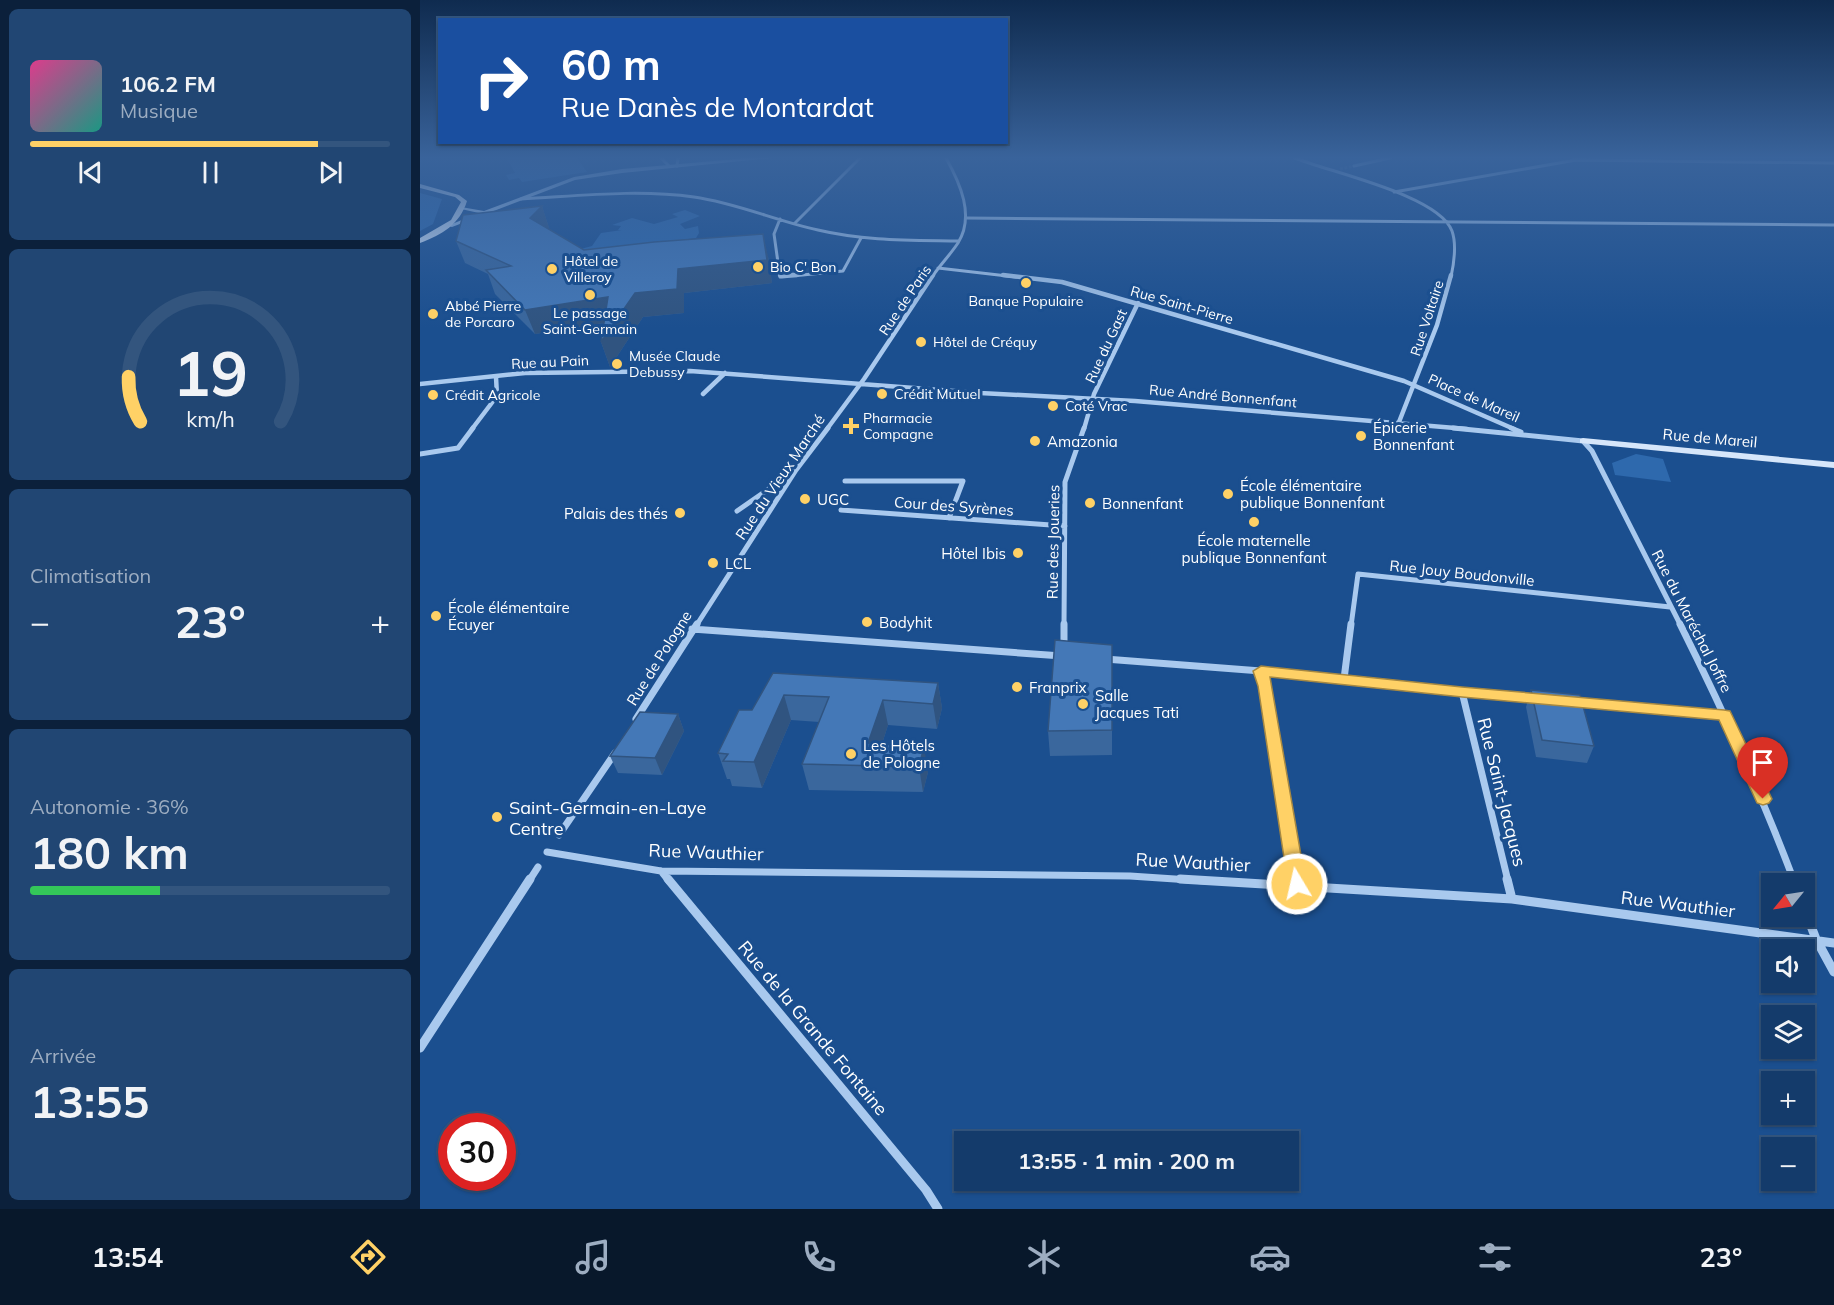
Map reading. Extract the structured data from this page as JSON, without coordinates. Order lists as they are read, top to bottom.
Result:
{
  "streets": {
    "main road": ["Rue de Mareil"],
    "street": [
      "Rue de Paris",
      "Rue Saint-Pierre",
      "Rue Voltaire",
      "Rue du Gast",
      "Rue au Pain",
      "Rue André Bonnenfant",
      "Place de Mareil",
      "Rue du Vieux Marché",
      "Cour des Syrènes",
      "Rue des Joueries",
      "Rue Jouy Boudonville",
      "Rue du Maréchal Joffre",
      "Rue de Pologne",
      "Rue Saint-Jacques",
      "Rue Wauthier",
      "Rue de la Grande Fontaine"
    ]
  },
  "crossings": [
    ["Rue de Paris", "Rue Saint-Pierre"],
    ["Rue de Paris", "Rue au Pain"],
    ["Rue de Paris", "Rue André Bonnenfant"],
    ["Rue de Paris", "Rue du Vieux Marché"],
    ["Rue Saint-Pierre", "Rue Voltaire"],
    ["Rue Saint-Pierre", "Rue du Gast"],
    ["Rue Saint-Pierre", "Place de Mareil"],
    ["Rue Voltaire", "Place de Mareil"],
    ["Rue du Gast", "Rue André Bonnenfant"],
    ["Rue du Gast", "Rue des Joueries"],
    ["Rue au Pain", "Rue André Bonnenfant"],
    ["Rue au Pain", "Rue du Vieux Marché"],
    ["Rue André Bonnenfant", "Place de Mareil"],
    ["Rue André Bonnenfant", "Rue de Mareil"],
    ["Rue André Bonnenfant", "Rue du Vieux Marché"],
    ["Rue André Bonnenfant", "Rue des Joueries"],
    ["Rue André Bonnenfant", "Rue du Maréchal Joffre"],
    ["Rue de Mareil", "Rue du Maréchal Joffre"],
    ["Rue du Vieux Marché", "Rue de Pologne"],
    ["Cour des Syrènes", "Rue des Joueries"],
    ["Rue Jouy Boudonville", "Rue du Maréchal Joffre"],
    ["Rue Saint-Jacques", "Rue Wauthier"],
    ["Rue Wauthier", "Rue de la Grande Fontaine"]
  ],
  "places": {
    "other": [
      "Bio C' Bon",
      "Hôtel de Villeroy",
      "Banque Populaire",
      "Le passage Saint-Germain",
      "Abbé Pierre de Porcaro",
      "Hôtel de Créquy",
      "Musée Claude Debussy",
      "Crédit Mutuel",
      "Crédit Agricole",
      "Coté Vrac",
      "Épicerie Bonnenfant",
      "Amazonia",
      "École élémentaire publique Bonnenfant",
      "UGC",
      "Bonnenfant",
      "Palais des thés",
      "École maternelle publique Bonnenfant",
      "Hôtel Ibis",
      "LCL",
      "École élémentaire Écuyer",
      "Bodyhit",
      "Franprix",
      "Salle Jacques Tati",
      "Les Hôtels de Pologne",
      "Saint-Germain-en-Laye Centre"
    ],
    "health": ["Pharmacie Compagne"]
  },
  "north": "bottom left",
  "page": {
    "turn": ["60 m", "Rue Danès de Montardat"],
    "song": ["106.2 FM", "Musique"],
    "tile": [
      "Climatisation",
      ["Autonomie · 36%", "180 km"],
      ["Arrivée", "13:55"]
    ],
    "heat": ["−", "23°", "+"],
    "map_buttons": ["+", "−"],
    "limit": "30",
    "trip": "13:55 · 1 min · 200 m",
    "tabs": ["13:54", "23°"],
    "gauge": ["19", "km/h"]
  }
}
